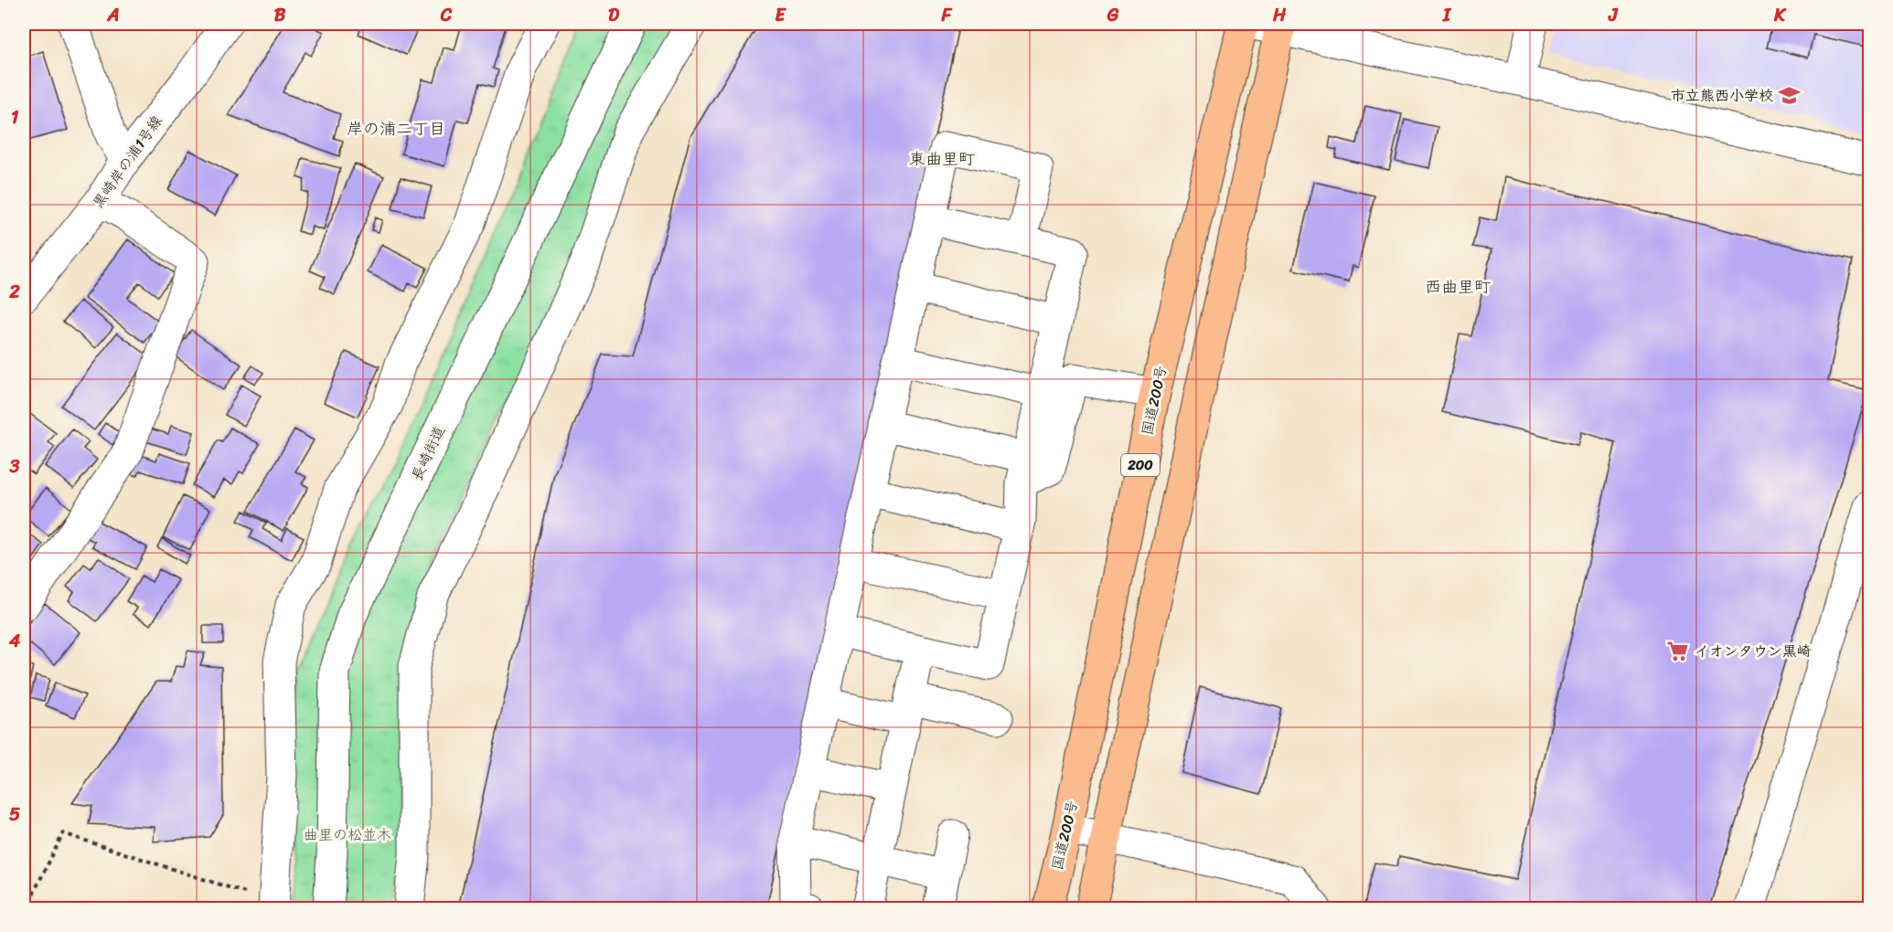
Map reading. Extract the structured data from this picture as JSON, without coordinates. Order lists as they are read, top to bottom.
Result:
{
  "streets": {
    "highway": ["国道200号", "200"],
    "street": ["黒崎岸の浦1号線", "長崎街道"]
  },
  "districts": ["岸の浦二丁目", "東曲里町", "西曲里町"],
  "parks": ["曲里の松並木"],
  "places": {
    "school or university": ["市立熊西小学校"],
    "supermarket": ["イオンタウン黒崎"]
  },
  "grid": {
    "columns": [
      "A",
      "B",
      "C",
      "D",
      "E",
      "F",
      "G",
      "H",
      "I",
      "J",
      "K"
    ],
    "rows": [
      "1",
      "2",
      "3",
      "4",
      "5"
    ]
  }
}
